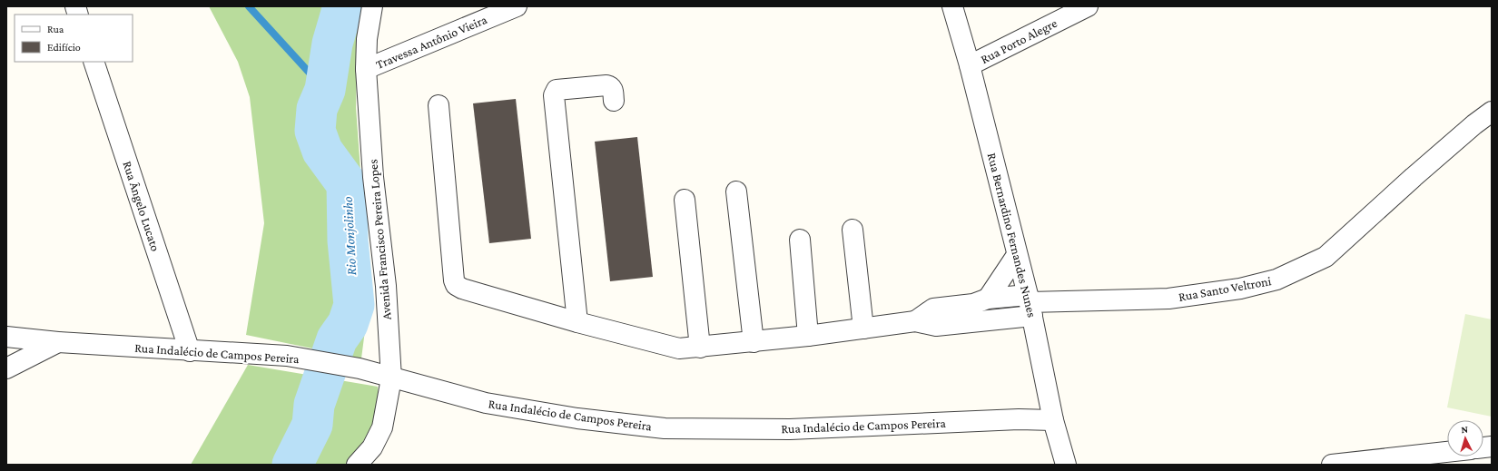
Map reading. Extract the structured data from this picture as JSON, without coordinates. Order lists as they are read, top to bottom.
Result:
{
  "streets": {
    "street": [
      "Rua Porto Alegre",
      "Travessa Antônio Vieira",
      "Rua Ângelo Lucato",
      "Rua Bernardino Fernandes Nunes",
      "Avenida Francisco Pereira Lopes",
      "Rua Santo Veltroni",
      "Rua Indalécio de Campos Pereira"
    ]
  },
  "crossings": [
    ["Rua Porto Alegre", "Rua Bernardino Fernandes Nunes"],
    ["Travessa Antônio Vieira", "Avenida Francisco Pereira Lopes"],
    ["Rua Ângelo Lucato", "Rua Indalécio de Campos Pereira"],
    ["Rua Bernardino Fernandes Nunes", "Rua Santo Veltroni"],
    ["Rua Bernardino Fernandes Nunes", "Rua Indalécio de Campos Pereira"],
    ["Avenida Francisco Pereira Lopes", "Rua Indalécio de Campos Pereira"]
  ],
  "water": ["Rio Monjolinho"],
  "legend": ["Rua", "Edifício"],
  "north": "top"
}
